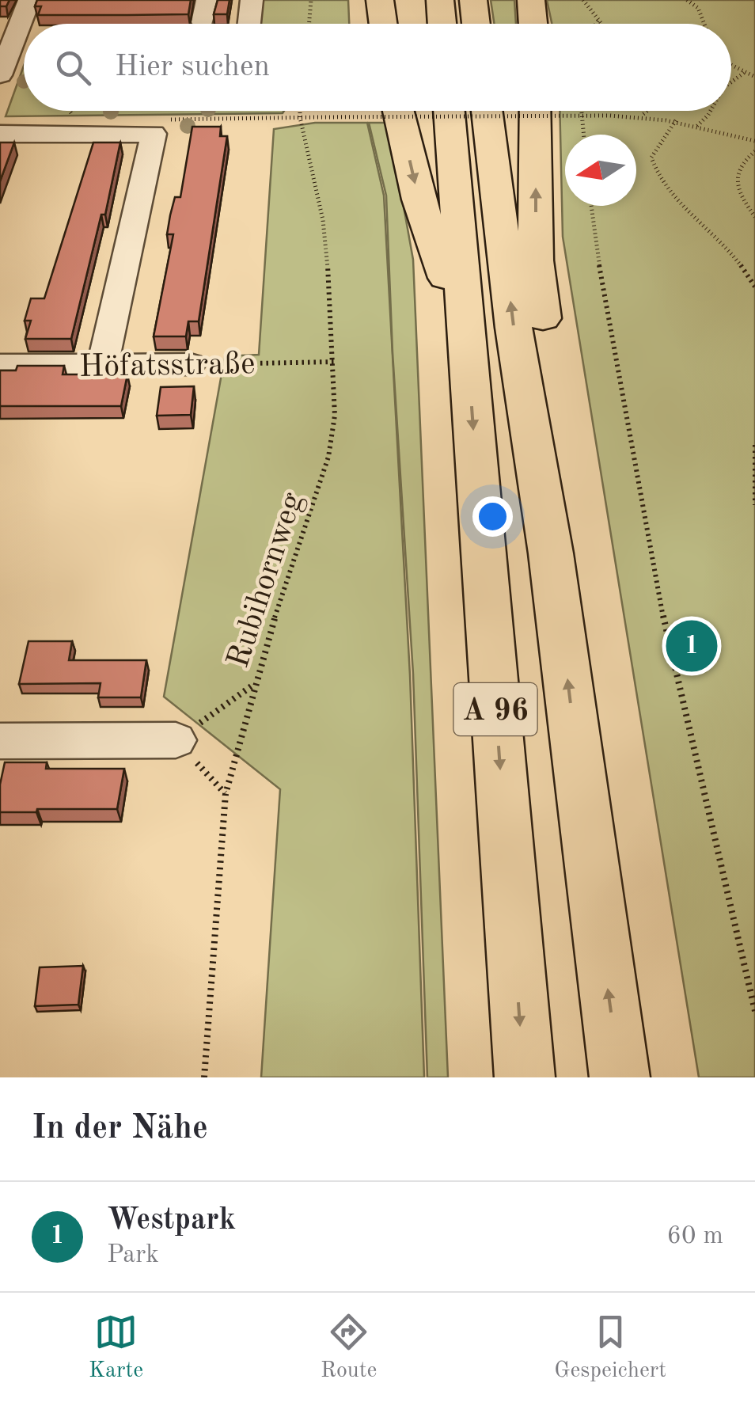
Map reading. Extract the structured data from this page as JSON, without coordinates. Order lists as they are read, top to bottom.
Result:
{
  "streets": {
    "highway": ["A 96"],
    "street": ["Höfatsstraße"],
    "path": ["Rubihornweg"]
  },
  "crossings": [
    ["Höfatsstraße", "Rubihornweg"]
  ],
  "north": "left",
  "page": {
    "search": "Hier suchen",
    "pins": "1",
    "heading": "In der Nähe",
    "list": [
      {
        "mark": "1",
        "name": "Westpark",
        "note": "Park",
        "value": "60 m"
      }
    ],
    "nav": ["Karte", "Route", "Gespeichert"]
  }
}
